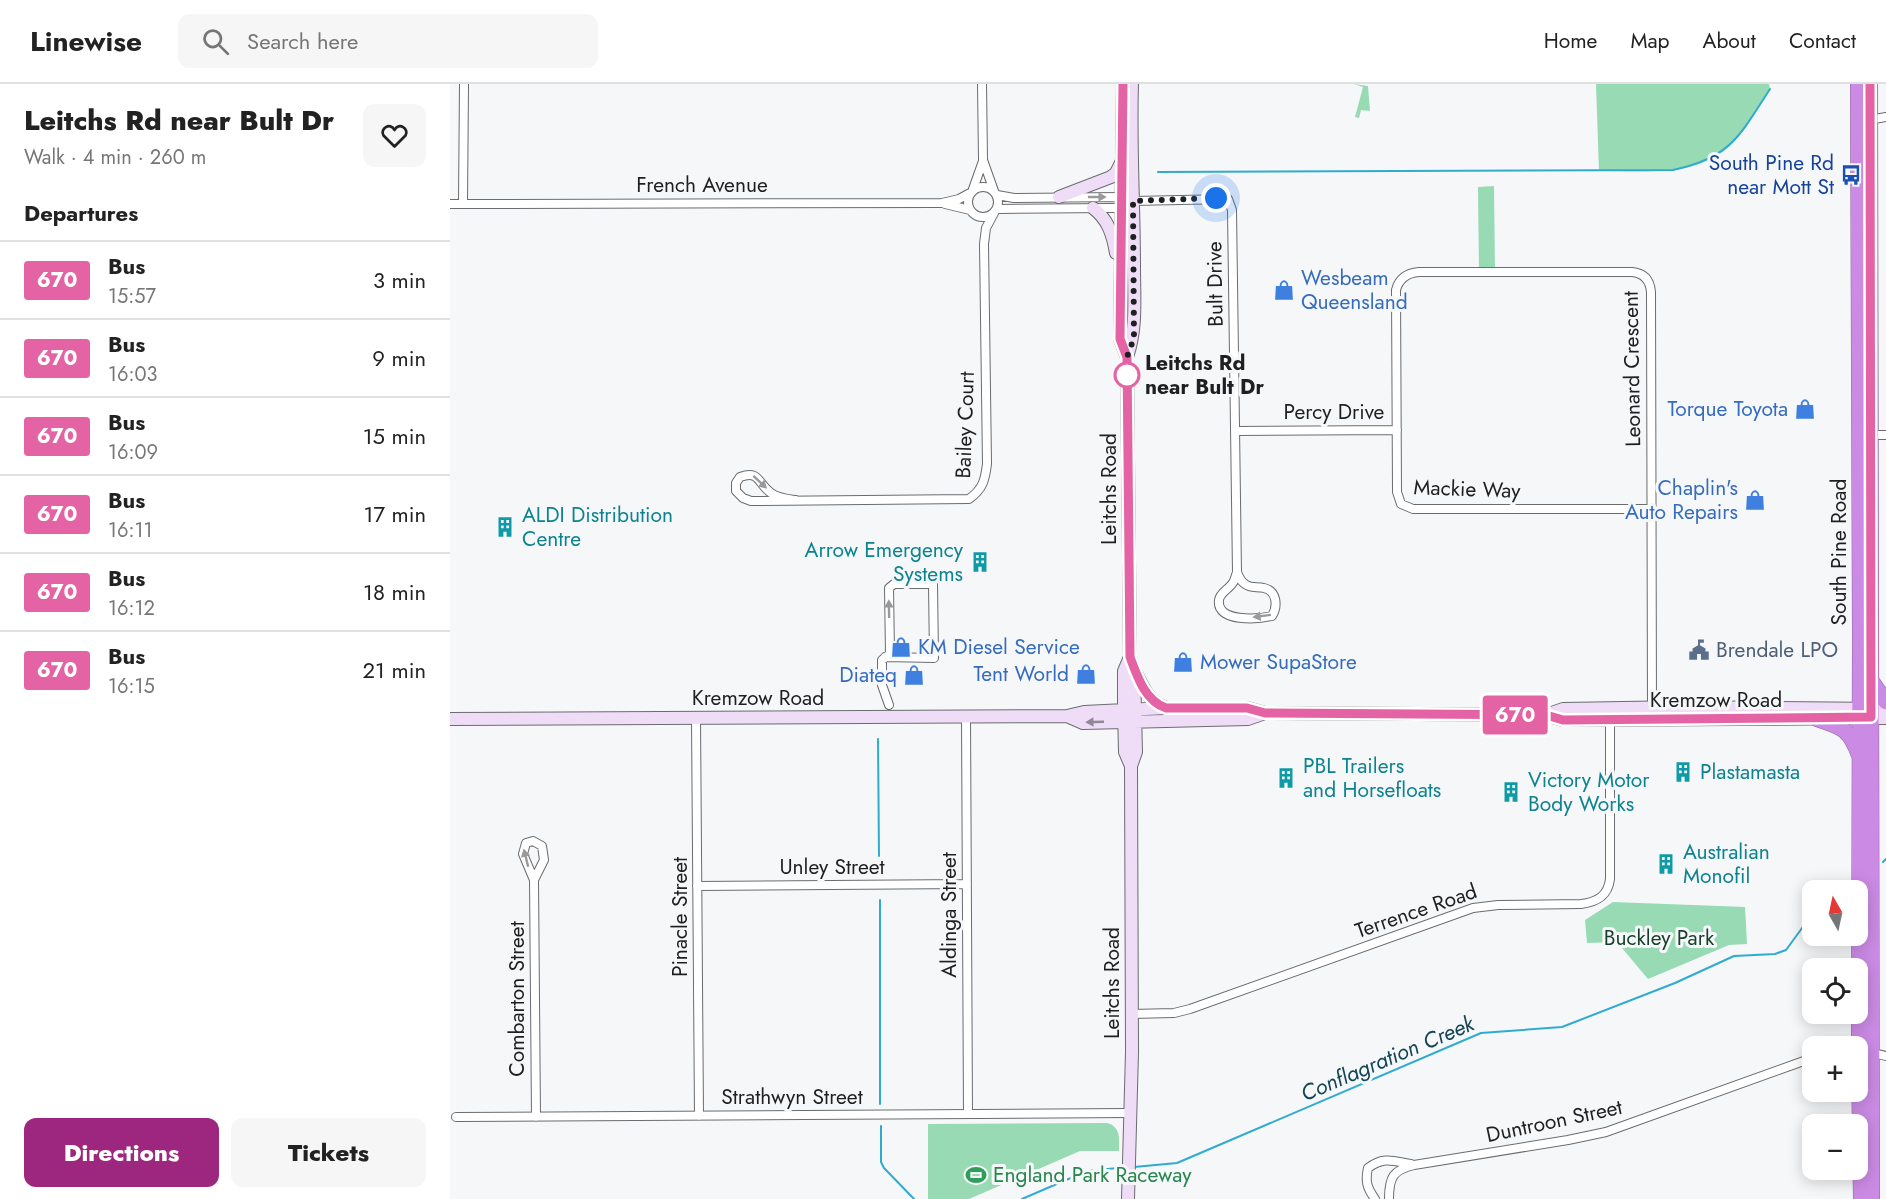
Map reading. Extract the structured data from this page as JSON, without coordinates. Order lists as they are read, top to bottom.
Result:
{
  "streets": {
    "highway": ["South Pine Road"],
    "street": [
      "French Avenue",
      "Bult Drive",
      "Leonard Crescent",
      "Percy Drive",
      "Bailey Court",
      "Leitchs Road",
      "Mackie Way",
      "Kremzow Road",
      "Unley Street",
      "Terrence Road",
      "Aldinga Street",
      "Pinacle Street",
      "Combarton Street",
      "Strathwyn Street",
      "Duntroon Street"
    ]
  },
  "crossings": [
    ["French Avenue", "Bailey Court"],
    ["Bult Drive", "Percy Drive"],
    ["Bult Drive", "Leitchs Road"],
    ["Leonard Crescent", "Mackie Way"],
    ["Leonard Crescent", "Kremzow Road"],
    ["Percy Drive", "Mackie Way"],
    ["Leitchs Road", "Kremzow Road"],
    ["Leitchs Road", "Terrence Road"],
    ["Leitchs Road", "Strathwyn Street"],
    ["South Pine Road", "Kremzow Road"],
    ["Kremzow Road", "Terrence Road"],
    ["Kremzow Road", "Aldinga Street"],
    ["Kremzow Road", "Pinacle Street"],
    ["Unley Street", "Aldinga Street"],
    ["Unley Street", "Pinacle Street"],
    ["Aldinga Street", "Strathwyn Street"],
    ["Pinacle Street", "Strathwyn Street"],
    ["Combarton Street", "Strathwyn Street"]
  ],
  "water": ["Conflagration Creek"],
  "parks": ["Buckley Park"],
  "places": {
    "bus stop": ["South Pine Rd near Mott St"],
    "shop": [
      "Wesbeam Queensland",
      "Torque Toyota",
      "Chaplin's Auto Repairs",
      "KM Diesel Service",
      "Mower SupaStore",
      "Tent World",
      "Diateq"
    ],
    "other": ["Leitchs Rd near Bult Dr"],
    "building": [
      "ALDI Distribution Centre",
      "Arrow Emergency Systems",
      "Plastamasta",
      "PBL Trailers and Horsefloats",
      "Victory Motor Body Works",
      "Australian Monofil"
    ],
    "public building": ["Brendale LPO"],
    "sports": ["England Park Raceway"]
  },
  "lines": ["bus line 670"],
  "north": "top",
  "page": {
    "header": "Linewise",
    "search": "Search here",
    "nav": [
      "Home",
      "Map",
      "About",
      "Contact"
    ],
    "heading": [
      ["Leitchs Rd near Bult Dr", "Walk · 4 min · 260 m"],
      "Departures"
    ],
    "on_map": "670",
    "list": [
      {
        "mark": "670",
        "name": "Bus",
        "note": "15:57",
        "value": "3 min"
      },
      {
        "mark": "670",
        "name": "Bus",
        "note": "16:03",
        "value": "9 min"
      },
      {
        "mark": "670",
        "name": "Bus",
        "note": "16:09",
        "value": "15 min"
      },
      {
        "mark": "670",
        "name": "Bus",
        "note": "16:11",
        "value": "17 min"
      },
      {
        "mark": "670",
        "name": "Bus",
        "note": "16:12",
        "value": "18 min"
      },
      {
        "mark": "670",
        "name": "Bus",
        "note": "16:15",
        "value": "21 min"
      }
    ],
    "map_buttons": ["+", "−"],
    "buttons": ["Directions", "Tickets"]
  }
}
